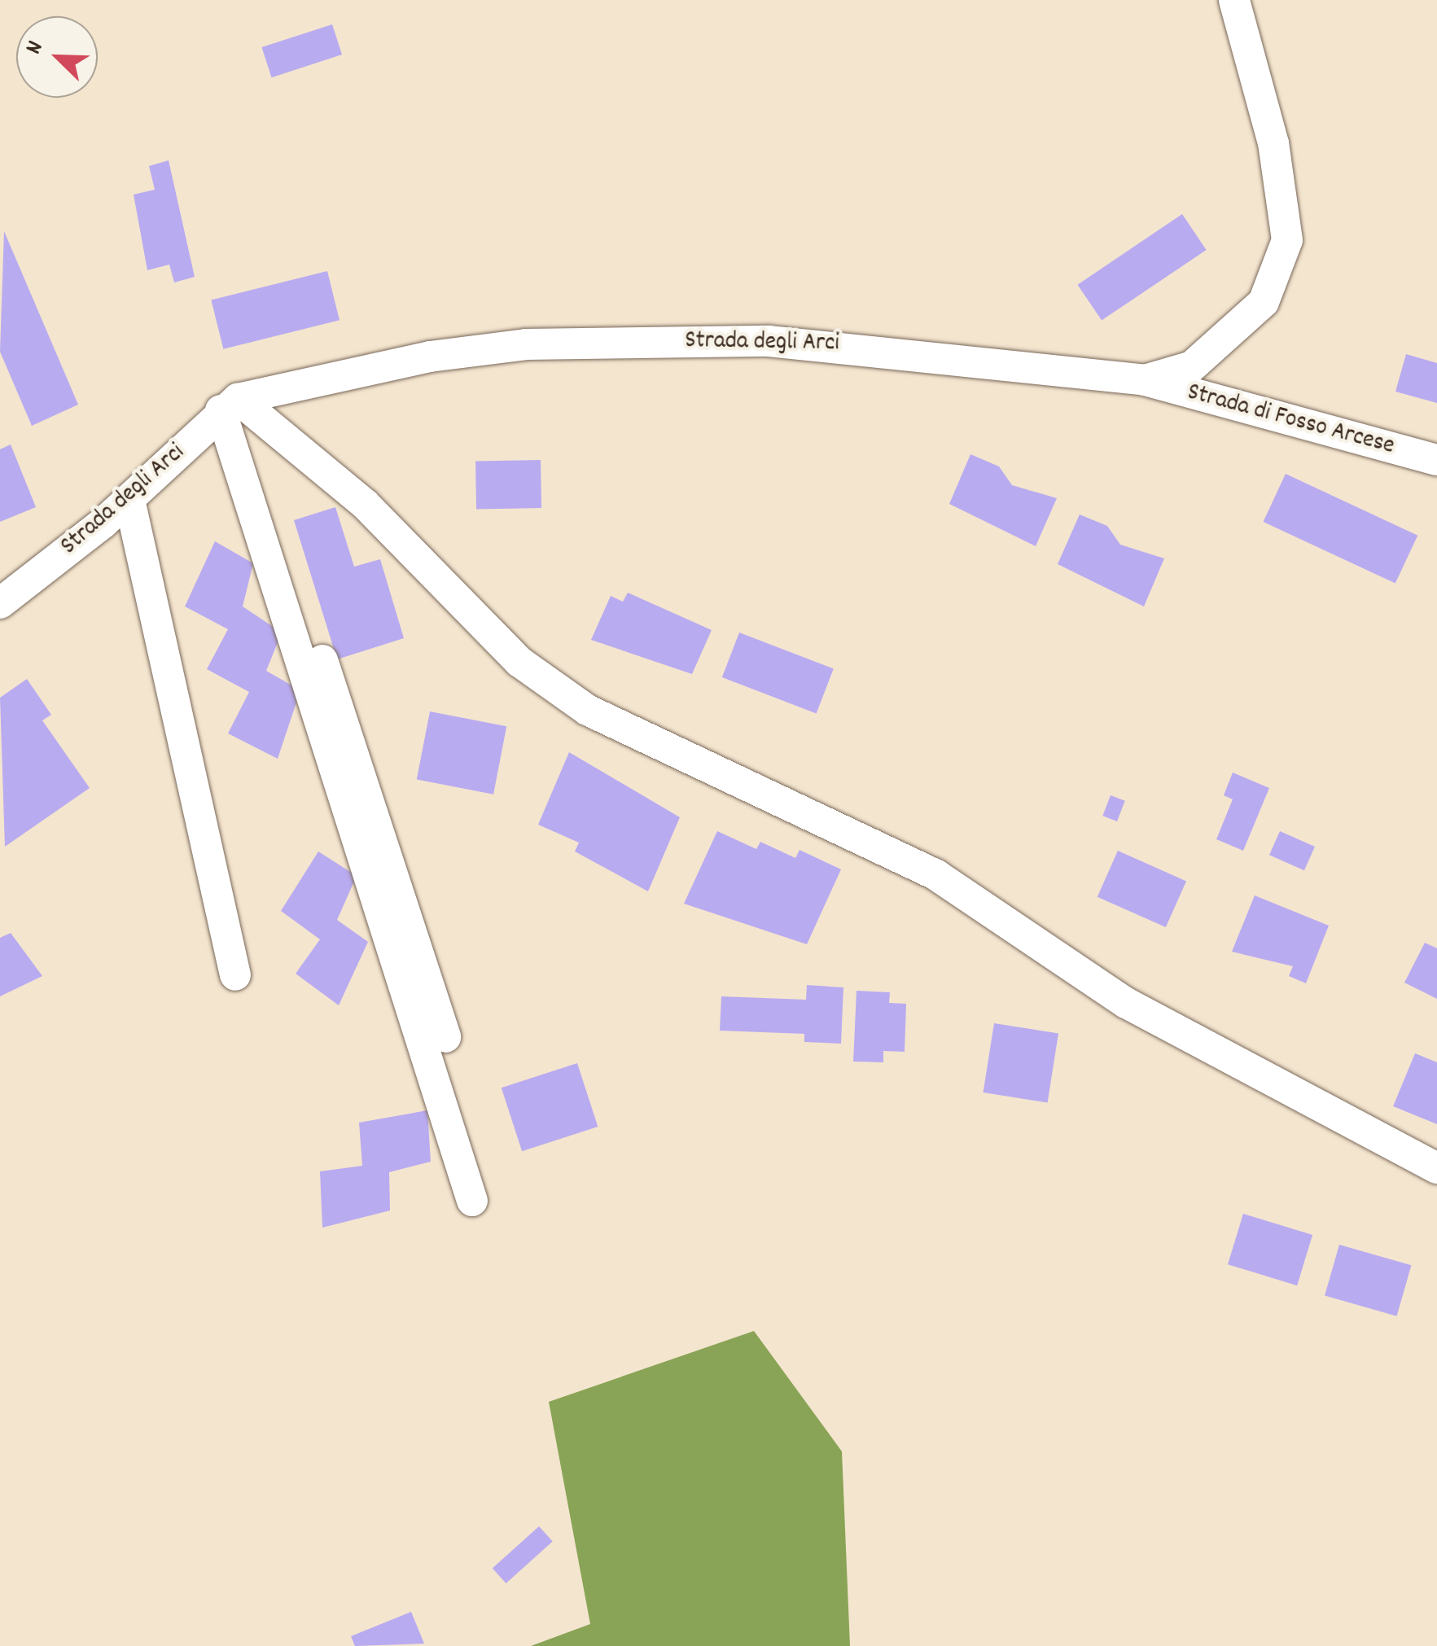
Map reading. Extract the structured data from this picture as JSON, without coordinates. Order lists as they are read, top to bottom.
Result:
{
  "streets": {
    "street": ["Strada degli Arci", "Strada di Fosso Arcese"]
  },
  "crossings": [
    ["Strada degli Arci", "Strada di Fosso Arcese"]
  ],
  "north": "top left"
}
